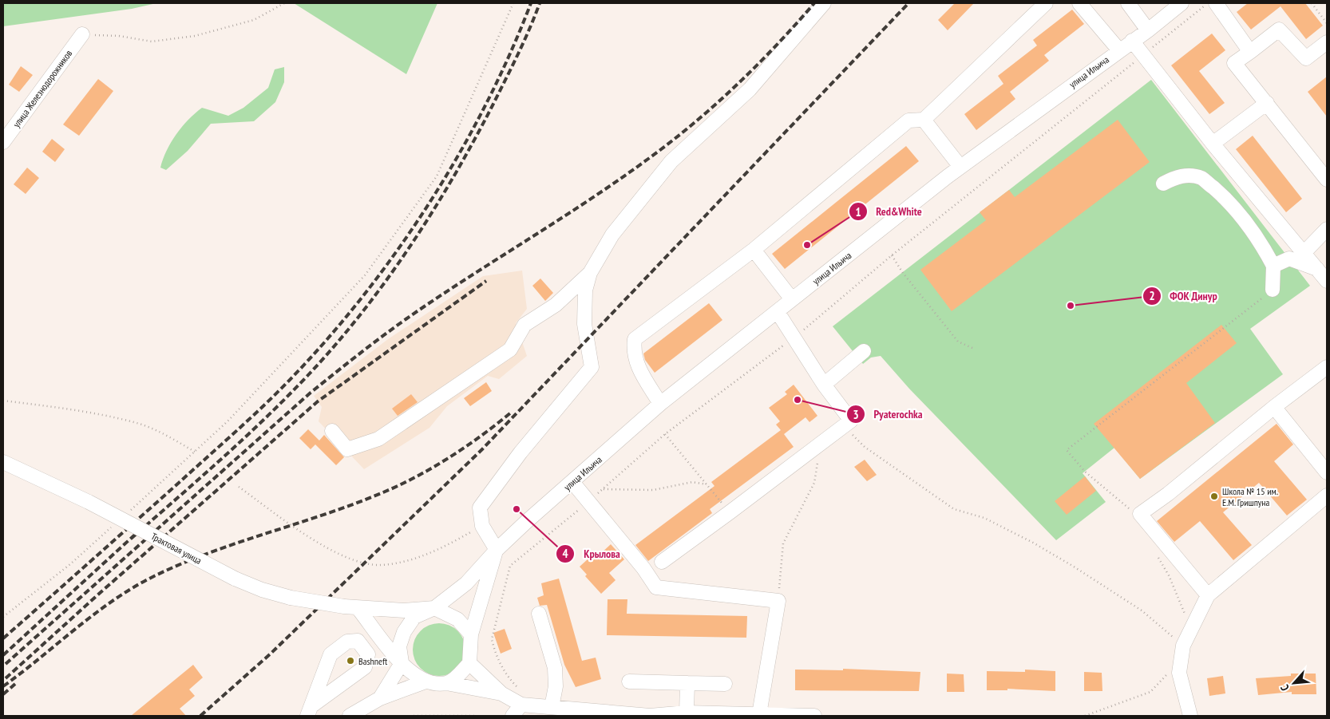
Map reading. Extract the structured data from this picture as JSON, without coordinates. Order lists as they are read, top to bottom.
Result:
{
  "streets": {
    "street": ["улица Ильича", "улица Железнодорожников", "Трактовая улица"]
  },
  "crossings": [
    ["улица Ильича", "Трактовая улица"]
  ],
  "places": [
    "Red&White",
    "ФОК Динур",
    "Pyaterochka",
    "Школа № 15 им. Е.М. Гришпуна",
    "Крылова",
    "Bashneft"
  ],
  "north": "bottom left"
}
